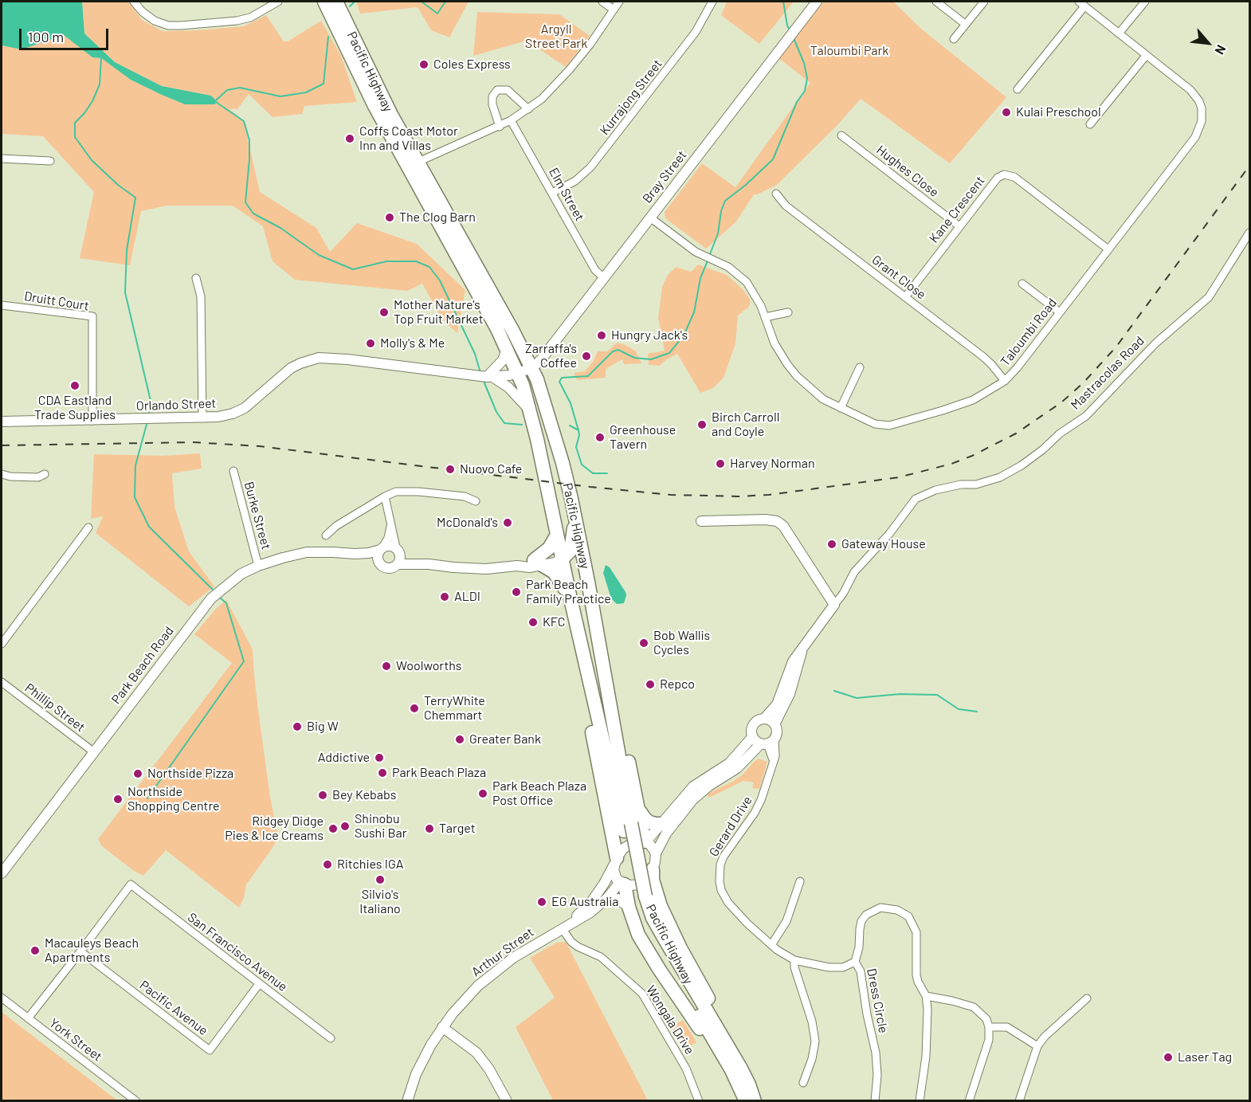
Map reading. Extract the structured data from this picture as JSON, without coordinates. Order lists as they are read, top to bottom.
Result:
{
  "streets": {
    "highway": ["Pacific Highway"],
    "street": [
      "Kurrajong Street",
      "Hughes Close",
      "Bray Street",
      "Elm Street",
      "Kane Crescent",
      "Grant Close",
      "Druitt Court",
      "Taloumbi Road",
      "Mastracolas Road",
      "Orlando Street",
      "Burke Street",
      "Park Beach Road",
      "Phillip Street",
      "Gerard Drive",
      "San Francisco Avenue",
      "Arthur Street",
      "Dress Circle",
      "Pacific Avenue",
      "Wongala Drive",
      "York Street"
    ]
  },
  "crossings": [
    ["Pacific Highway", "Bray Street"],
    ["Pacific Highway", "Orlando Street"],
    ["Kurrajong Street", "Elm Street"],
    ["Hughes Close", "Kane Crescent"],
    ["Bray Street", "Elm Street"],
    ["Bray Street", "Taloumbi Road"],
    ["Bray Street", "Orlando Street"],
    ["Kane Crescent", "Grant Close"],
    ["Kane Crescent", "Taloumbi Road"],
    ["Grant Close", "Taloumbi Road"],
    ["Druitt Court", "Orlando Street"],
    ["Mastracolas Road", "Gerard Drive"],
    ["Burke Street", "Park Beach Road"],
    ["Park Beach Road", "Phillip Street"],
    ["San Francisco Avenue", "Pacific Avenue"],
    ["Arthur Street", "Wongala Drive"]
  ],
  "parks": ["Argyll Street Park", "Taloumbi Park"],
  "places": [
    "Coles Express",
    "Kulai Preschool",
    "Coffs Coast Motor Inn and Villas",
    "The Clog Barn",
    "Mother Nature's Top Fruit Market",
    "Hungry Jack's",
    "Molly's & Me",
    "Zarraffa's Coffee",
    "CDA Eastland Trade Supplies",
    "Birch Carroll and Coyle",
    "Greenhouse Tavern",
    "Harvey Norman",
    "Nuovo Cafe",
    "McDonald's",
    "Gateway House",
    "Park Beach Family Practice",
    "ALDI",
    "KFC",
    "Bob Wallis Cycles",
    "Woolworths",
    "Repco",
    "TerryWhite Chemmart",
    "Big W",
    "Greater Bank",
    "Addictive",
    "Park Beach Plaza",
    "Northside Pizza",
    "Park Beach Plaza Post Office",
    "Bey Kebabs",
    "Northside Shopping Centre",
    "Shinobu Sushi Bar",
    "Ridgey Didge Pies & Ice Creams",
    "Target",
    "Ritchies IGA",
    "Silvio's Italiano",
    "EG Australia",
    "Macauleys Beach Apartments",
    "Laser Tag"
  ],
  "scale_bar": "100 m",
  "north": "bottom right"
}
